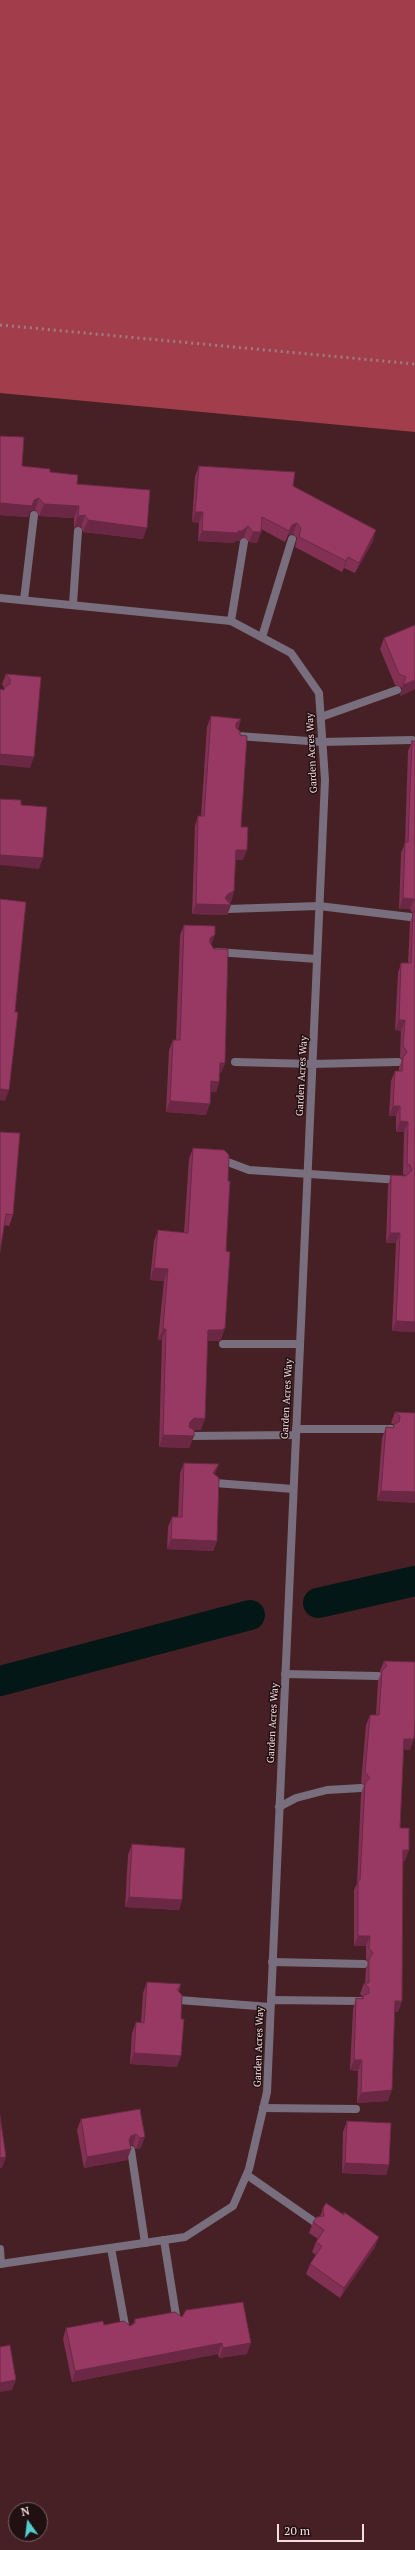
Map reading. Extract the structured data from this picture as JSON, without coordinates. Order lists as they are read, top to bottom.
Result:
{
  "streets": {
    "street": ["Garden Acres Way"]
  },
  "scale_bar": "20 m",
  "north": "top"
}
